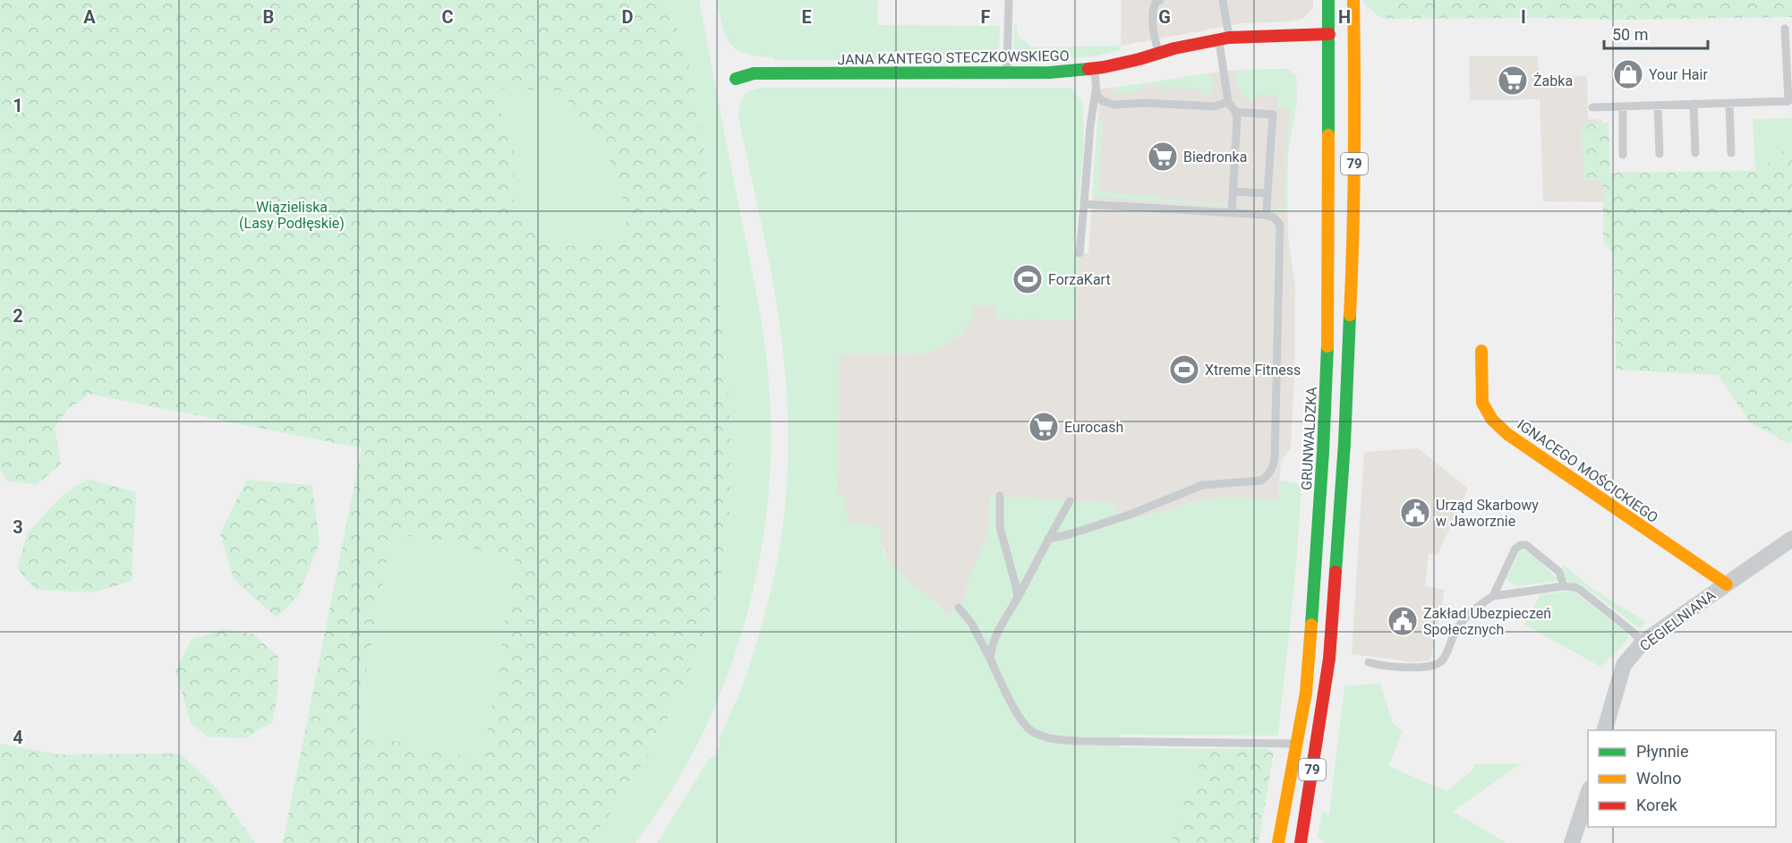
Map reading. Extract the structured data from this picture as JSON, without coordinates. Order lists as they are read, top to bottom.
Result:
{
  "streets": {
    "main road": [
      "JANA KANTEGO STECZKOWSKIEGO",
      "79",
      "GRUNWALDZKA",
      "IGNACEGO MOŚCICKIEGO"
    ],
    "street": ["CEGIELNIANA"]
  },
  "crossings": [
    ["JANA KANTEGO STECZKOWSKIEGO", "GRUNWALDZKA"],
    ["IGNACEGO MOŚCICKIEGO", "CEGIELNIANA"]
  ],
  "parks": ["Wiązieliska (Lasy Podłęskie)"],
  "places": {
    "shop": ["Your Hair"],
    "supermarket": ["Żabka", "Biedronka", "Eurocash"],
    "sports": ["ForzaKart", "Xtreme Fitness"],
    "public building": ["Urząd Skarbowy w Jaworznie", "Zakład Ubezpieczeń Społecznych"]
  },
  "legend": ["Płynnie", "Wolno", "Korek"],
  "scale_bar": "50 m",
  "grid": {
    "columns": [
      "A",
      "B",
      "C",
      "D",
      "E",
      "F",
      "G",
      "H",
      "I"
    ],
    "rows": [
      "1",
      "2",
      "3",
      "4"
    ]
  }
}
